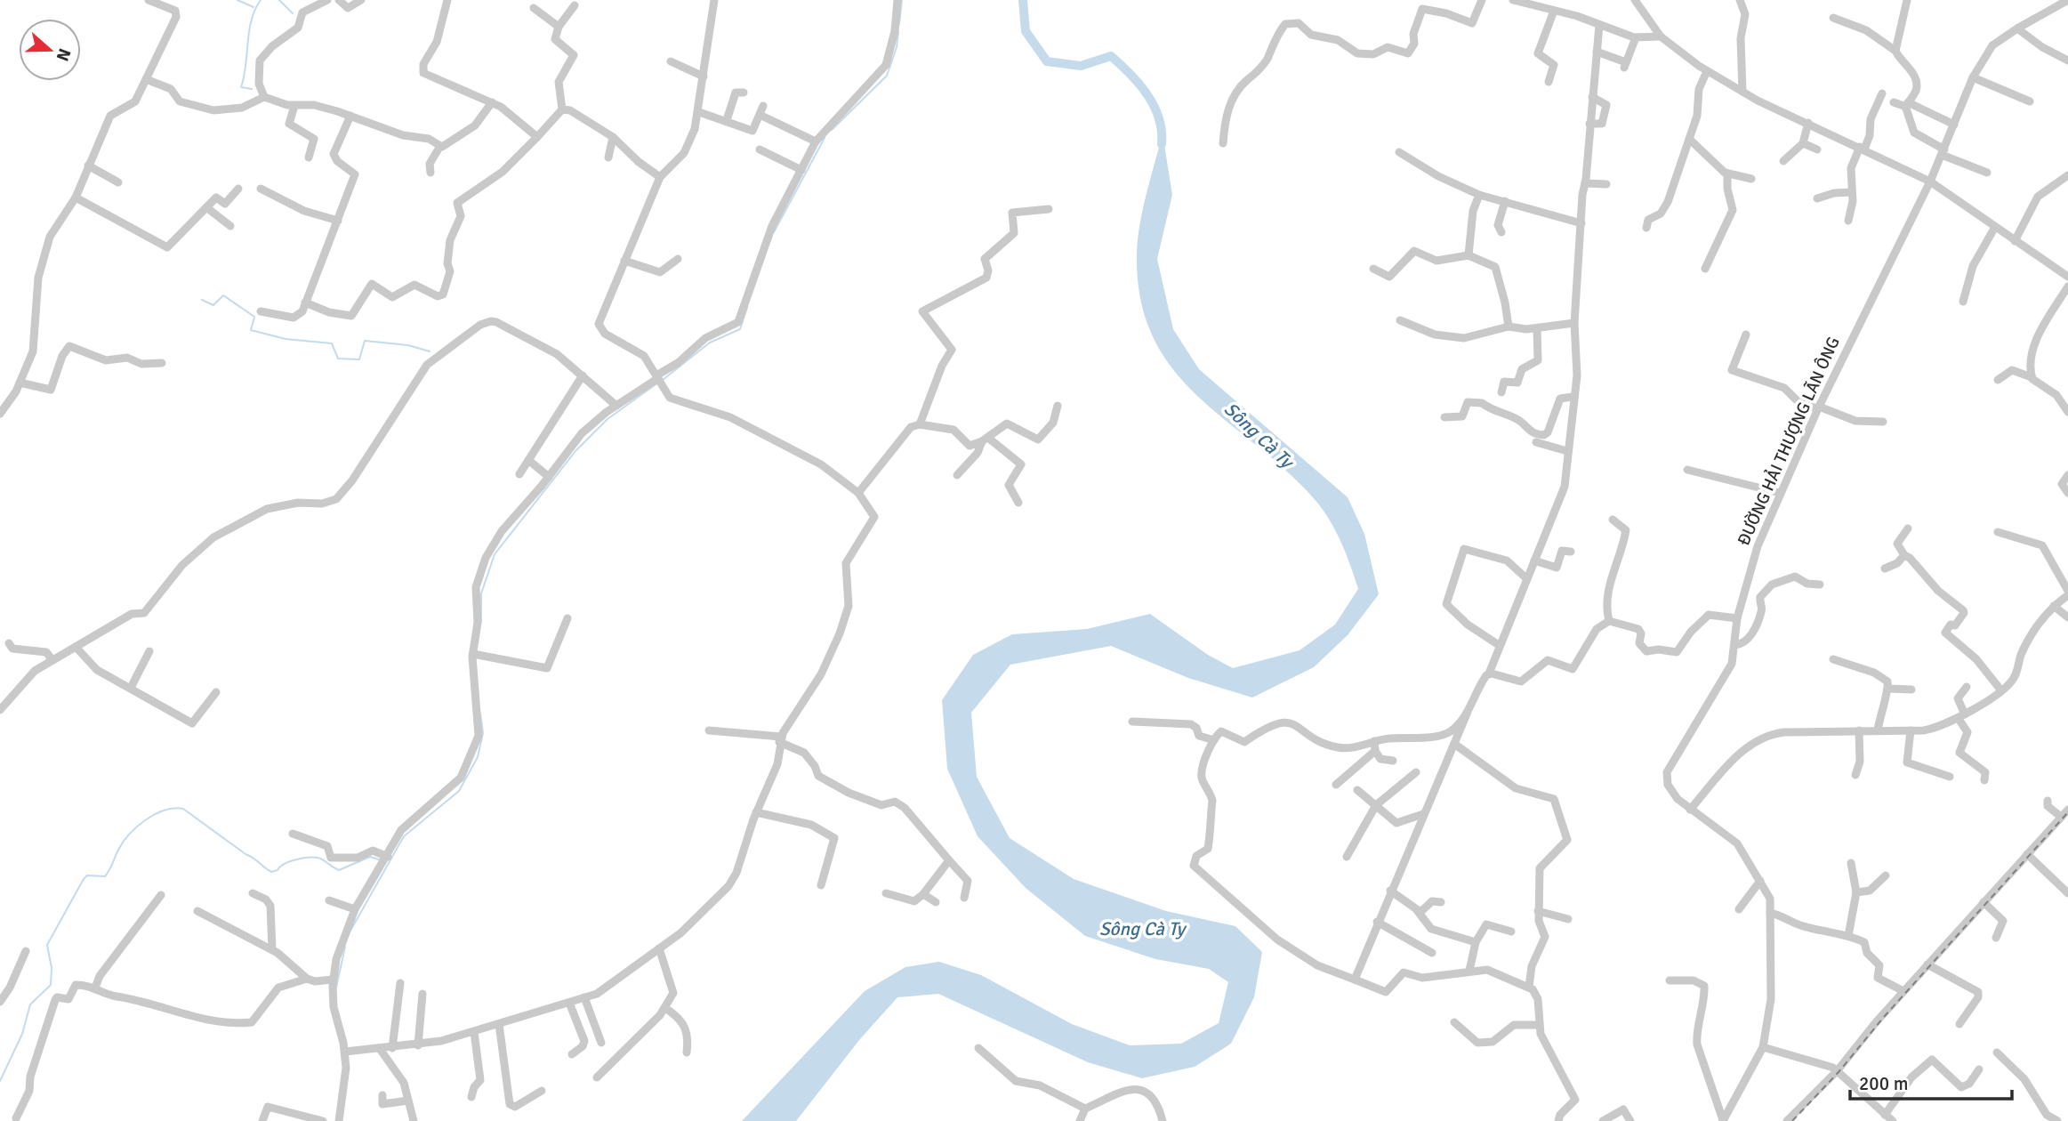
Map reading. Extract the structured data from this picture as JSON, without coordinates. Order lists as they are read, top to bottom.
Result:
{
  "streets": {
    "street": ["ĐƯỜNG HẢI THƯỢNG LÃN ÔNG"]
  },
  "water": ["Sông Cà Ty"],
  "scale_bar": "200 m",
  "north": "right"
}
